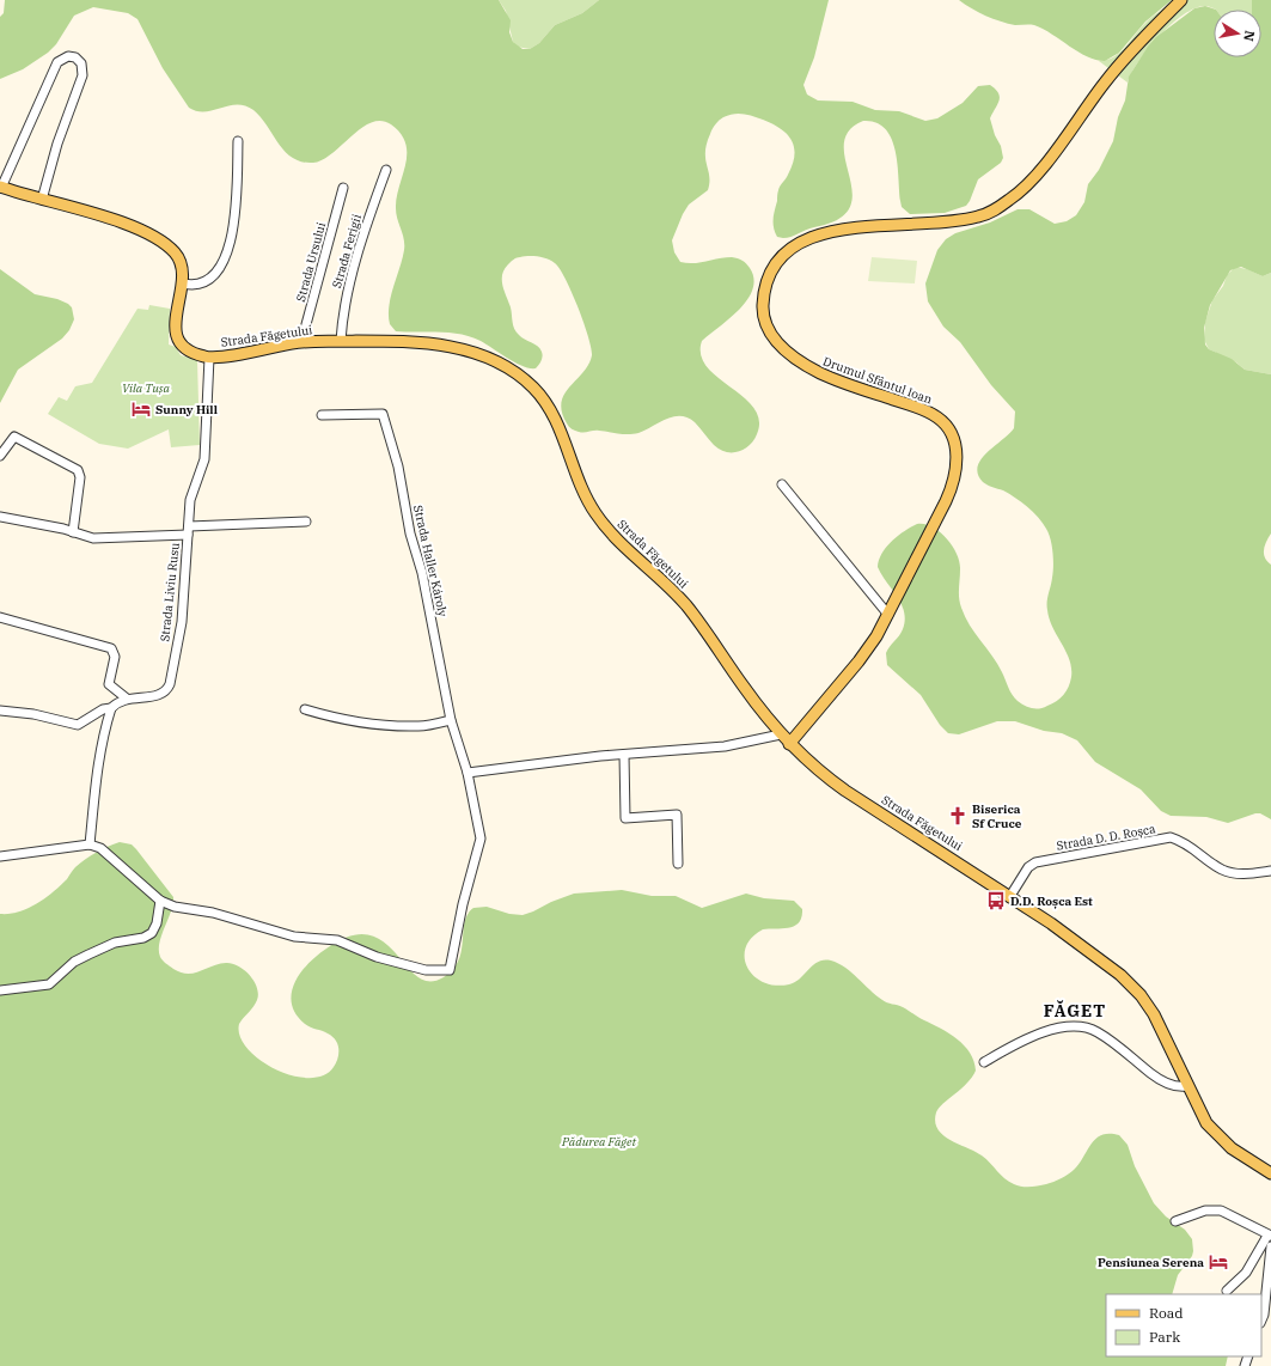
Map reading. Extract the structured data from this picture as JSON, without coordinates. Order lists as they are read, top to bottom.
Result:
{
  "streets": {
    "main road": ["Strada Făgetului", "Drumul Sfântul Ioan"],
    "street": [
      "Strada Ferigii",
      "Strada Ursului",
      "Strada Haller Károly",
      "Strada Liviu Rusu",
      "Strada D. D. Roșca"
    ]
  },
  "crossings": [
    ["Strada Ferigii", "Strada Făgetului"],
    ["Strada Ursului", "Strada Făgetului"],
    ["Strada Făgetului", "Drumul Sfântul Ioan"],
    ["Strada Făgetului", "Strada Liviu Rusu"],
    ["Strada Făgetului", "Strada D. D. Roșca"]
  ],
  "districts": ["FĂGET"],
  "parks": ["Vila Tușa", "Pădurea Făget"],
  "places": {
    "hotel": ["Sunny Hill", "Pensiunea Serena"],
    "church": ["Biserica Sf Cruce"],
    "bus stop": ["D.D. Roșca Est"]
  },
  "legend": ["Road", "Park"],
  "north": "right"
}
